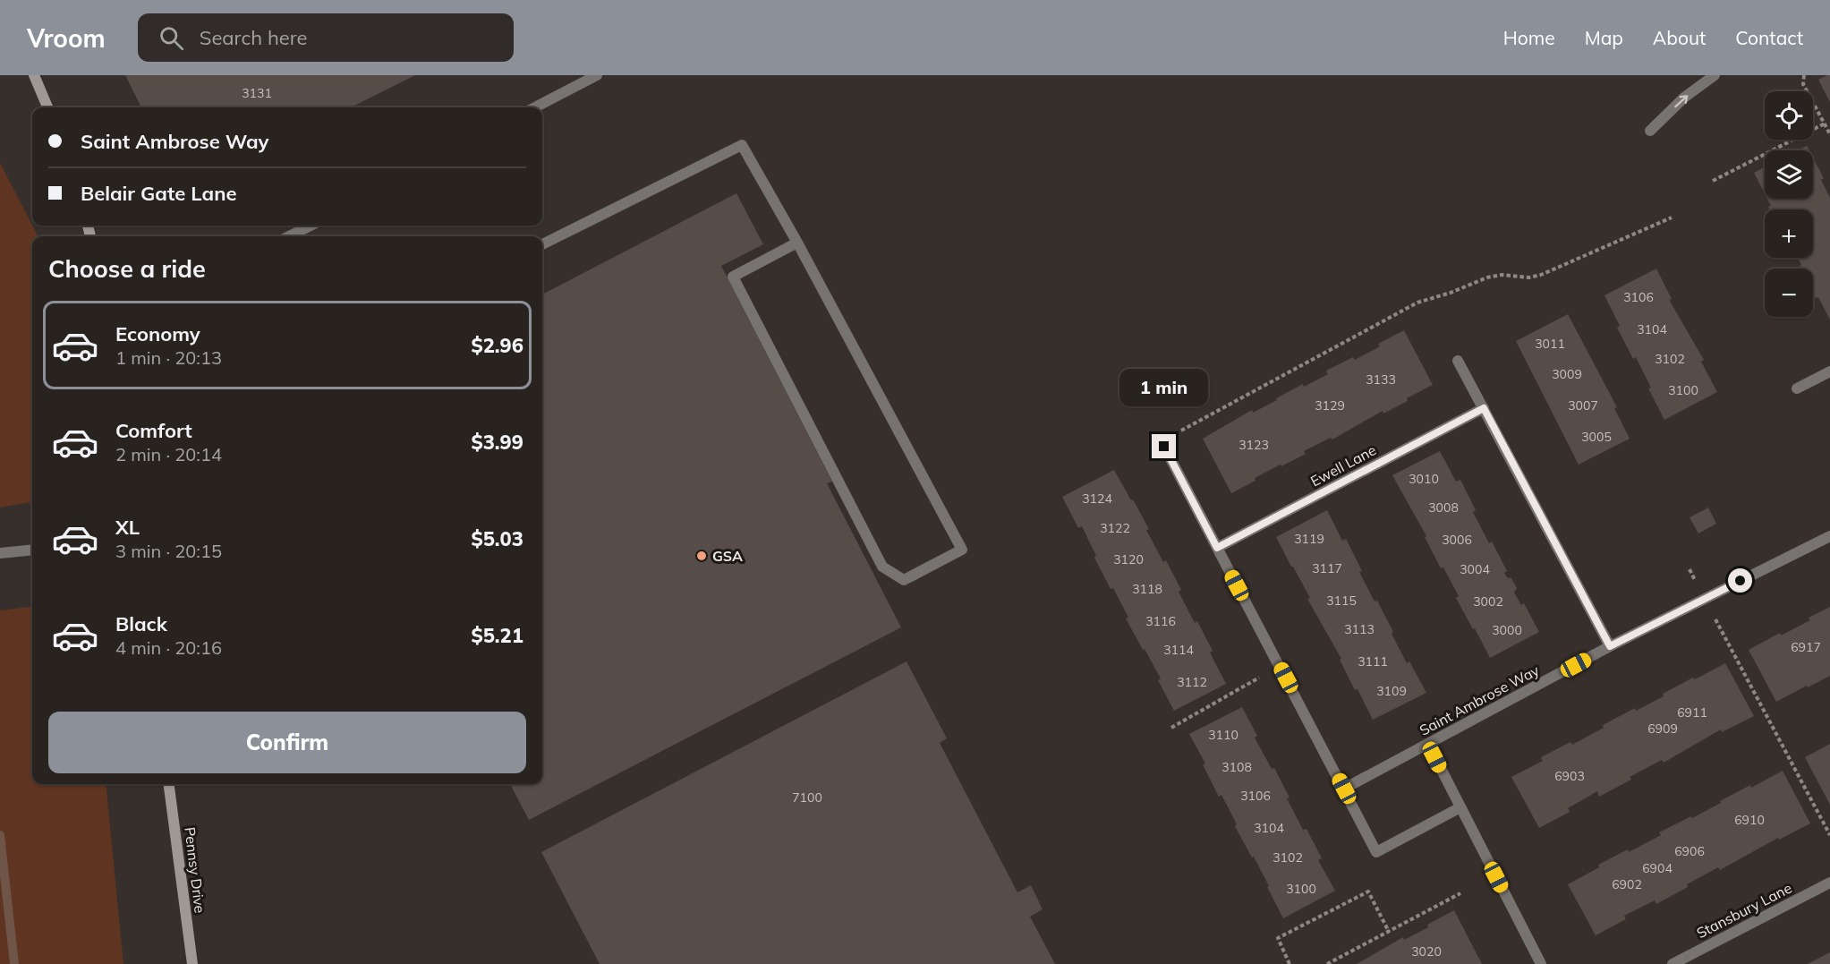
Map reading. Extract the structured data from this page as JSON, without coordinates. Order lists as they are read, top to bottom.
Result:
{
  "streets": {
    "main road": ["Pennsy Drive"],
    "street": ["Ewell Lane", "Saint Ambrose Way", "Stansbury Lane"]
  },
  "places": ["GSA"],
  "house_numbers": [
    "3131",
    "3106",
    "3104",
    "3011",
    "3102",
    "3009",
    "3133",
    "3100",
    "3129",
    "3007",
    "3005",
    "3123",
    "3010",
    "3124",
    "3008",
    "3122",
    "3119",
    "3006",
    "3120",
    "3117",
    "3004",
    "3118",
    "3115",
    "3002",
    "3116",
    "3113",
    "3000",
    "6917",
    "3114",
    "3111",
    "3112",
    "3109",
    "6911",
    "6909",
    "3110",
    "3108",
    "6903",
    "3106",
    "7100",
    "6910",
    "3104",
    "6906",
    "3102",
    "6904",
    "6902",
    "3100",
    "3020"
  ],
  "page": {
    "header": "Vroom",
    "search": "Search here",
    "nav": [
      "Home",
      "Map",
      "About",
      "Contact"
    ],
    "map_buttons": ["+", "−"],
    "banner": ["Saint Ambrose Way", "Belair Gate Lane"],
    "heading": "Choose a ride",
    "list": [
      {
        "name": "Economy",
        "note": "1 min · 20:13",
        "value": "$2.96"
      },
      {
        "name": "Comfort",
        "note": "2 min · 20:14",
        "value": "$3.99"
      },
      {
        "name": "XL",
        "note": "3 min · 20:15",
        "value": "$5.03"
      },
      {
        "name": "Black",
        "note": "4 min · 20:16",
        "value": "$5.21"
      }
    ],
    "bubble": "1 min",
    "buttons": "Confirm"
  }
}
